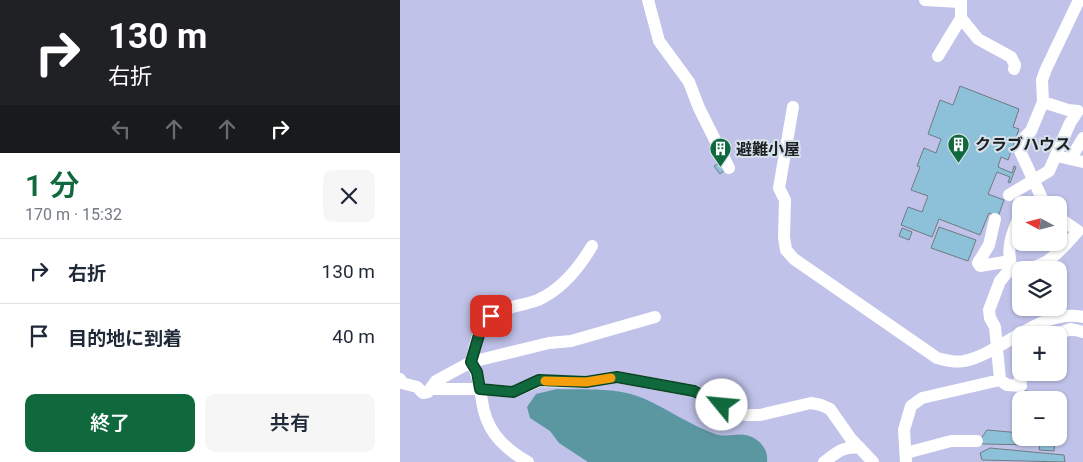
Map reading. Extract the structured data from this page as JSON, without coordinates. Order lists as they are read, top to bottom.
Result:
{
  "places": {
    "building": ["クラブハウス", "避難小屋"]
  },
  "north": "left",
  "page": {
    "turn": ["130 m", "右折"],
    "heading": ["1 分", "170 m · 15:32"],
    "map_buttons": ["+", "−"],
    "list": [
      {
        "name": "右折",
        "value": "130 m"
      },
      {
        "name": "目的地に到着",
        "value": "40 m"
      }
    ],
    "buttons": ["終了", "共有"]
  }
}
